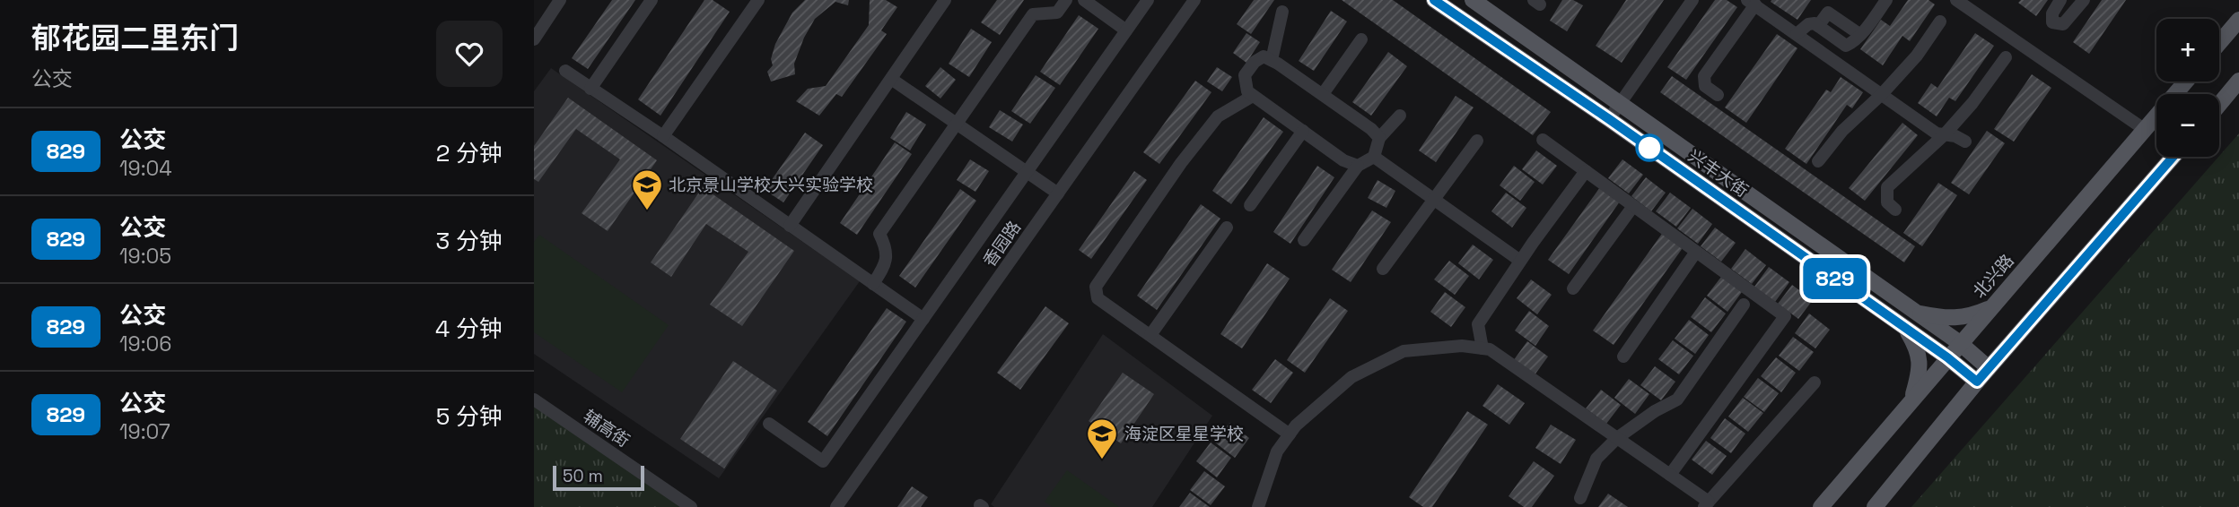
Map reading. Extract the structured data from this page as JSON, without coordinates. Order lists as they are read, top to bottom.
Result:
{
  "streets": {
    "main road": ["兴丰大街", "北兴路"],
    "street": ["香园路", "辅高街"]
  },
  "crossings": [
    ["兴丰大街", "北兴路"]
  ],
  "places": {
    "school or university": ["北京景山学校大兴实验学校", "海淀区星星学校"]
  },
  "lines": ["bus line 829"],
  "scale_bar": "50 m",
  "page": {
    "heading": ["郁花园二里东门", "公交"],
    "on_map": "829",
    "map_buttons": ["+", "−"],
    "list": [
      {
        "mark": "829",
        "name": "公交",
        "note": "19:04",
        "value": "2 分钟"
      },
      {
        "mark": "829",
        "name": "公交",
        "note": "19:05",
        "value": "3 分钟"
      },
      {
        "mark": "829",
        "name": "公交",
        "note": "19:06",
        "value": "4 分钟"
      },
      {
        "mark": "829",
        "name": "公交",
        "note": "19:07",
        "value": "5 分钟"
      }
    ],
    "scale": "50 m"
  }
}
